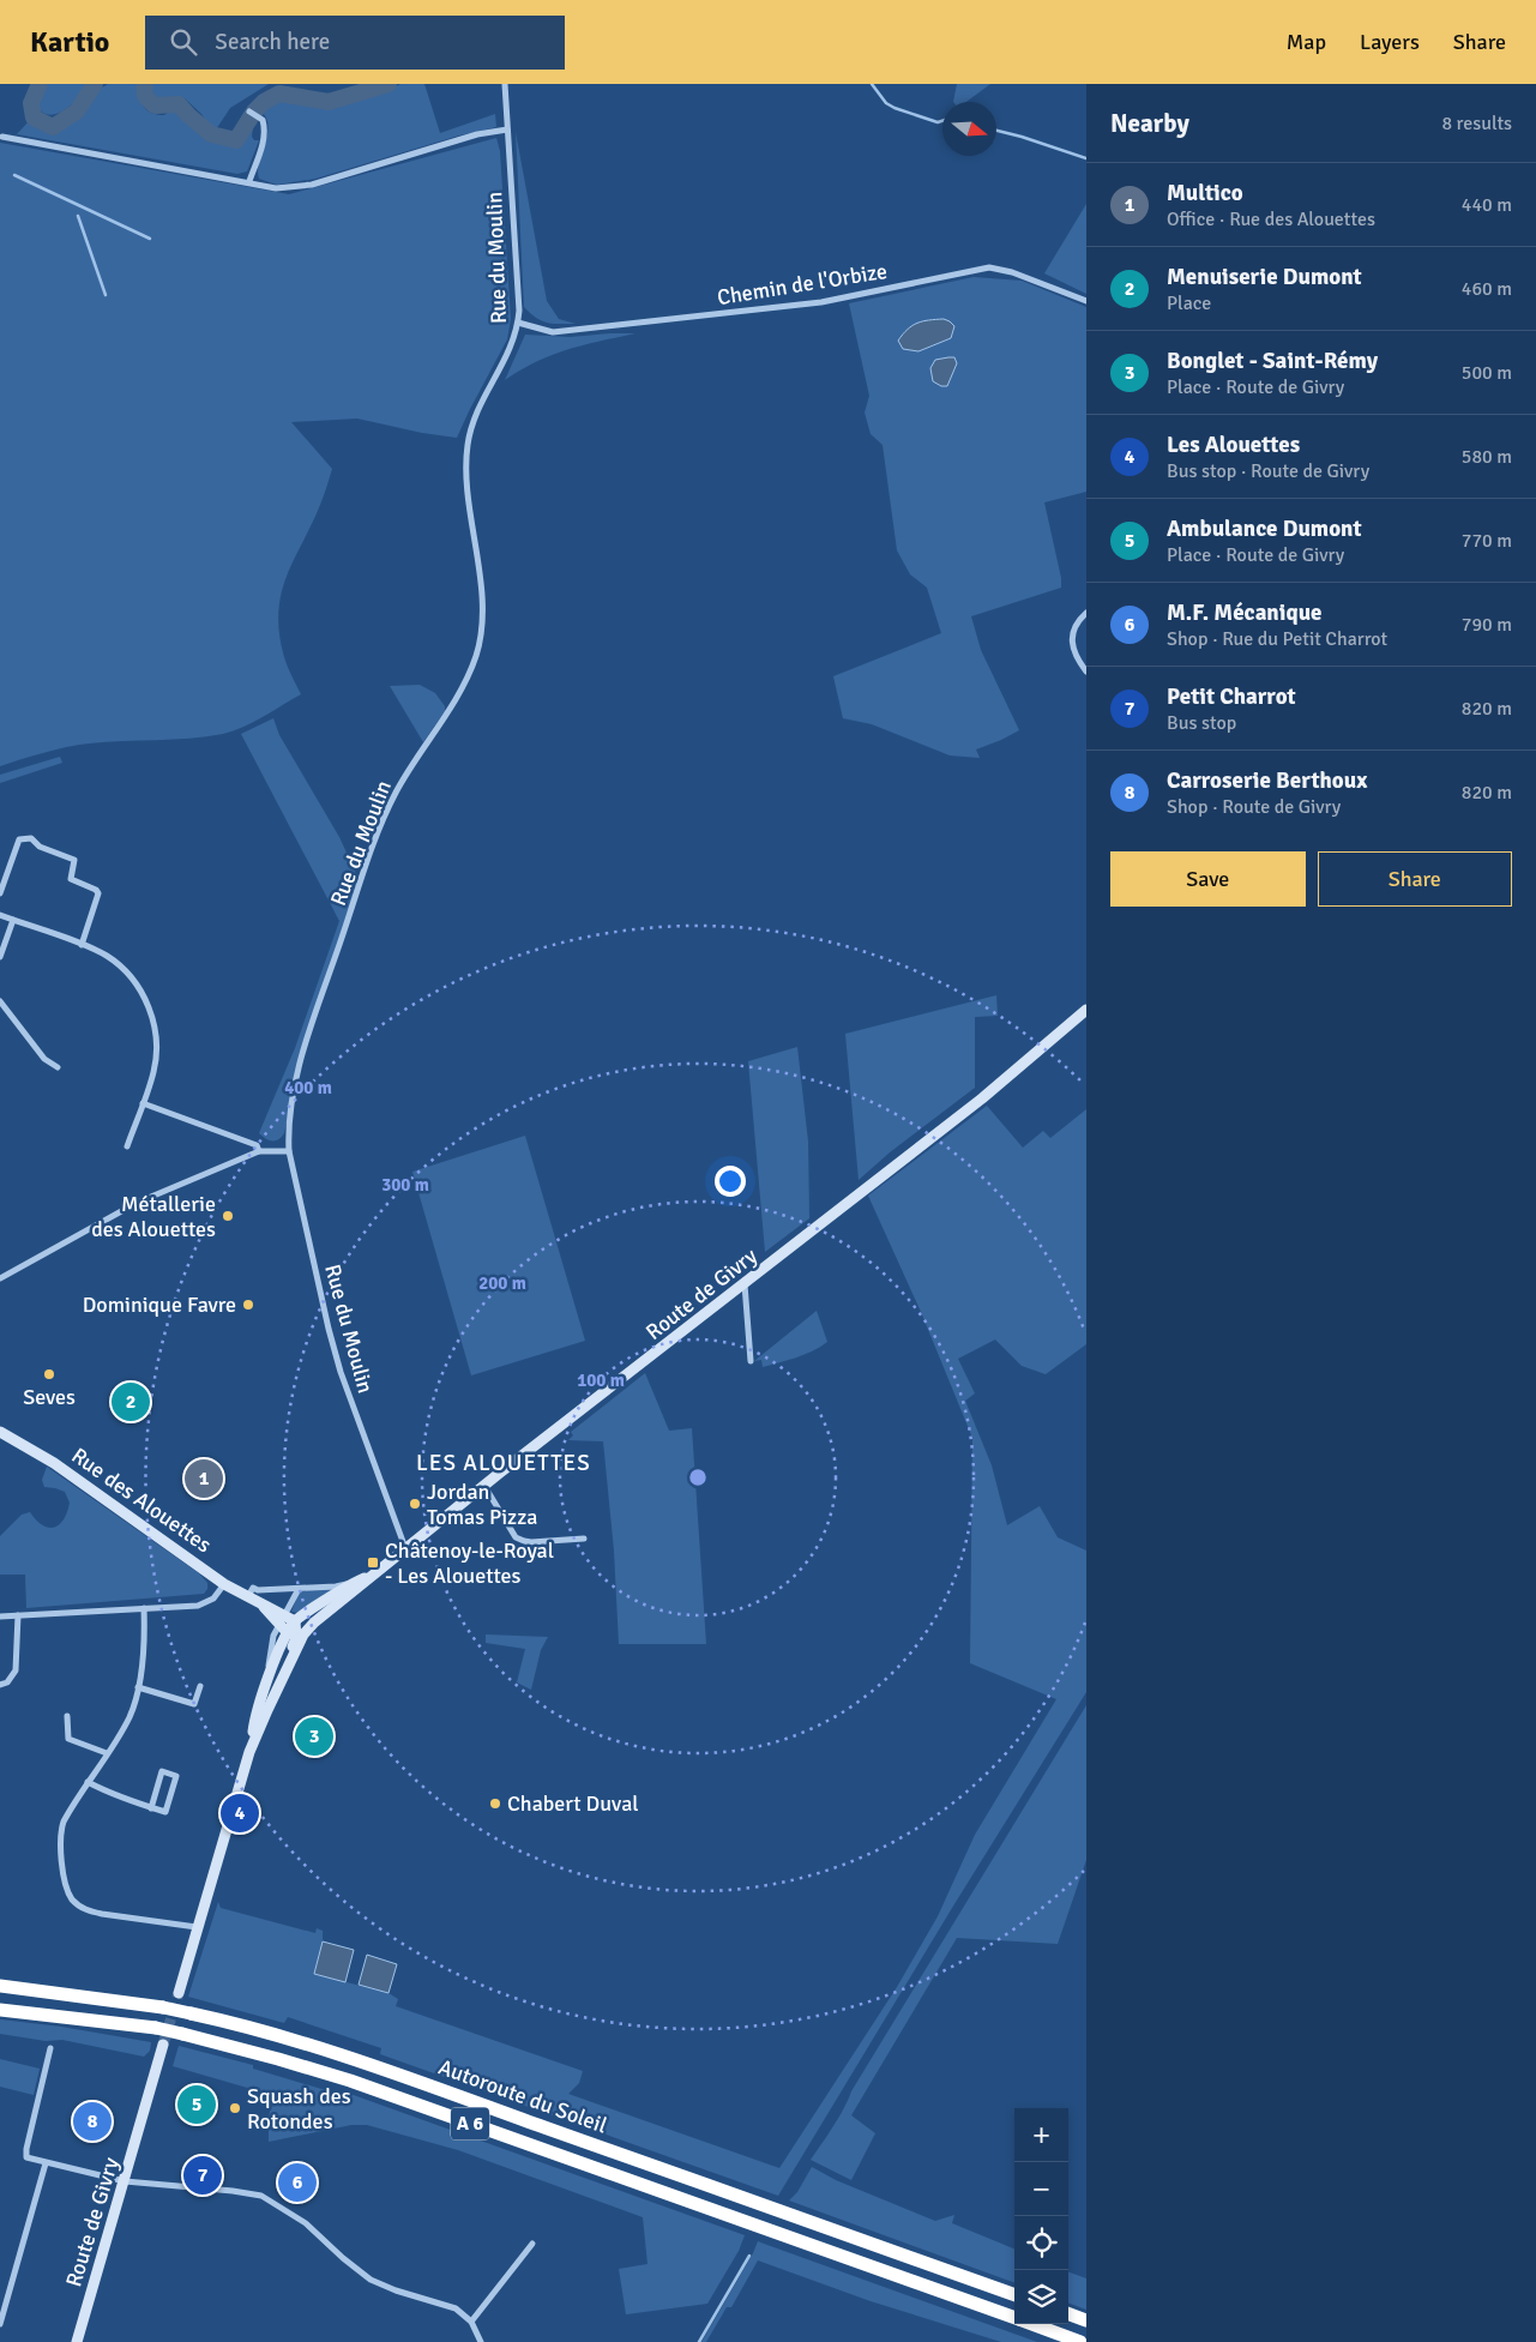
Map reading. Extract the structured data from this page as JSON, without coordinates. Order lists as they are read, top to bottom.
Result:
{
  "streets": {
    "highway": ["Autoroute du Soleil", "A 6"],
    "main road": ["Route de Givry", "Rue des Alouettes"],
    "street": ["Rue du Moulin", "Chemin de l'Orbize"]
  },
  "crossings": [
    ["Rue du Moulin", "Chemin de l'Orbize"],
    ["Rue du Moulin", "Route de Givry"],
    ["Route de Givry", "Rue des Alouettes"]
  ],
  "districts": ["LES ALOUETTES"],
  "places": {
    "other": [
      "Métallerie des Alouettes",
      "Dominique Favre",
      "Seves",
      "Jordan Tomas Pizza",
      "Chabert Duval",
      "Squash des Rotondes"
    ],
    "transit": ["Châtenoy-le-Royal - Les Alouettes"]
  },
  "north": "right",
  "page": {
    "header": "Kartio",
    "search": "Search here",
    "nav": ["Map", "Layers", "Share"],
    "heading": ["Nearby", "8 results"],
    "list": [
      {
        "mark": "1",
        "name": "Multico",
        "note": "Office · Rue des Alouettes",
        "value": "440 m"
      },
      {
        "mark": "2",
        "name": "Menuiserie Dumont",
        "note": "Place",
        "value": "460 m"
      },
      {
        "mark": "3",
        "name": "Bonglet - Saint-Rémy",
        "note": "Place · Route de Givry",
        "value": "500 m"
      },
      {
        "mark": "4",
        "name": "Les Alouettes",
        "note": "Bus stop · Route de Givry",
        "value": "580 m"
      },
      {
        "mark": "5",
        "name": "Ambulance Dumont",
        "note": "Place · Route de Givry",
        "value": "770 m"
      },
      {
        "mark": "6",
        "name": "M.F. Mécanique",
        "note": "Shop · Rue du Petit Charrot",
        "value": "790 m"
      },
      {
        "mark": "7",
        "name": "Petit Charrot",
        "note": "Bus stop",
        "value": "820 m"
      },
      {
        "mark": "8",
        "name": "Carroserie Berthoux",
        "note": "Shop · Route de Givry",
        "value": "820 m"
      }
    ],
    "buttons": ["Save", "Share"],
    "pins": [
      "2",
      "1",
      "3",
      "4",
      "5",
      "8",
      "7",
      "6"
    ],
    "map_buttons": ["+", "−"]
  },
  "rings": [
    "400 m",
    "300 m",
    "200 m",
    "100 m"
  ]
}
